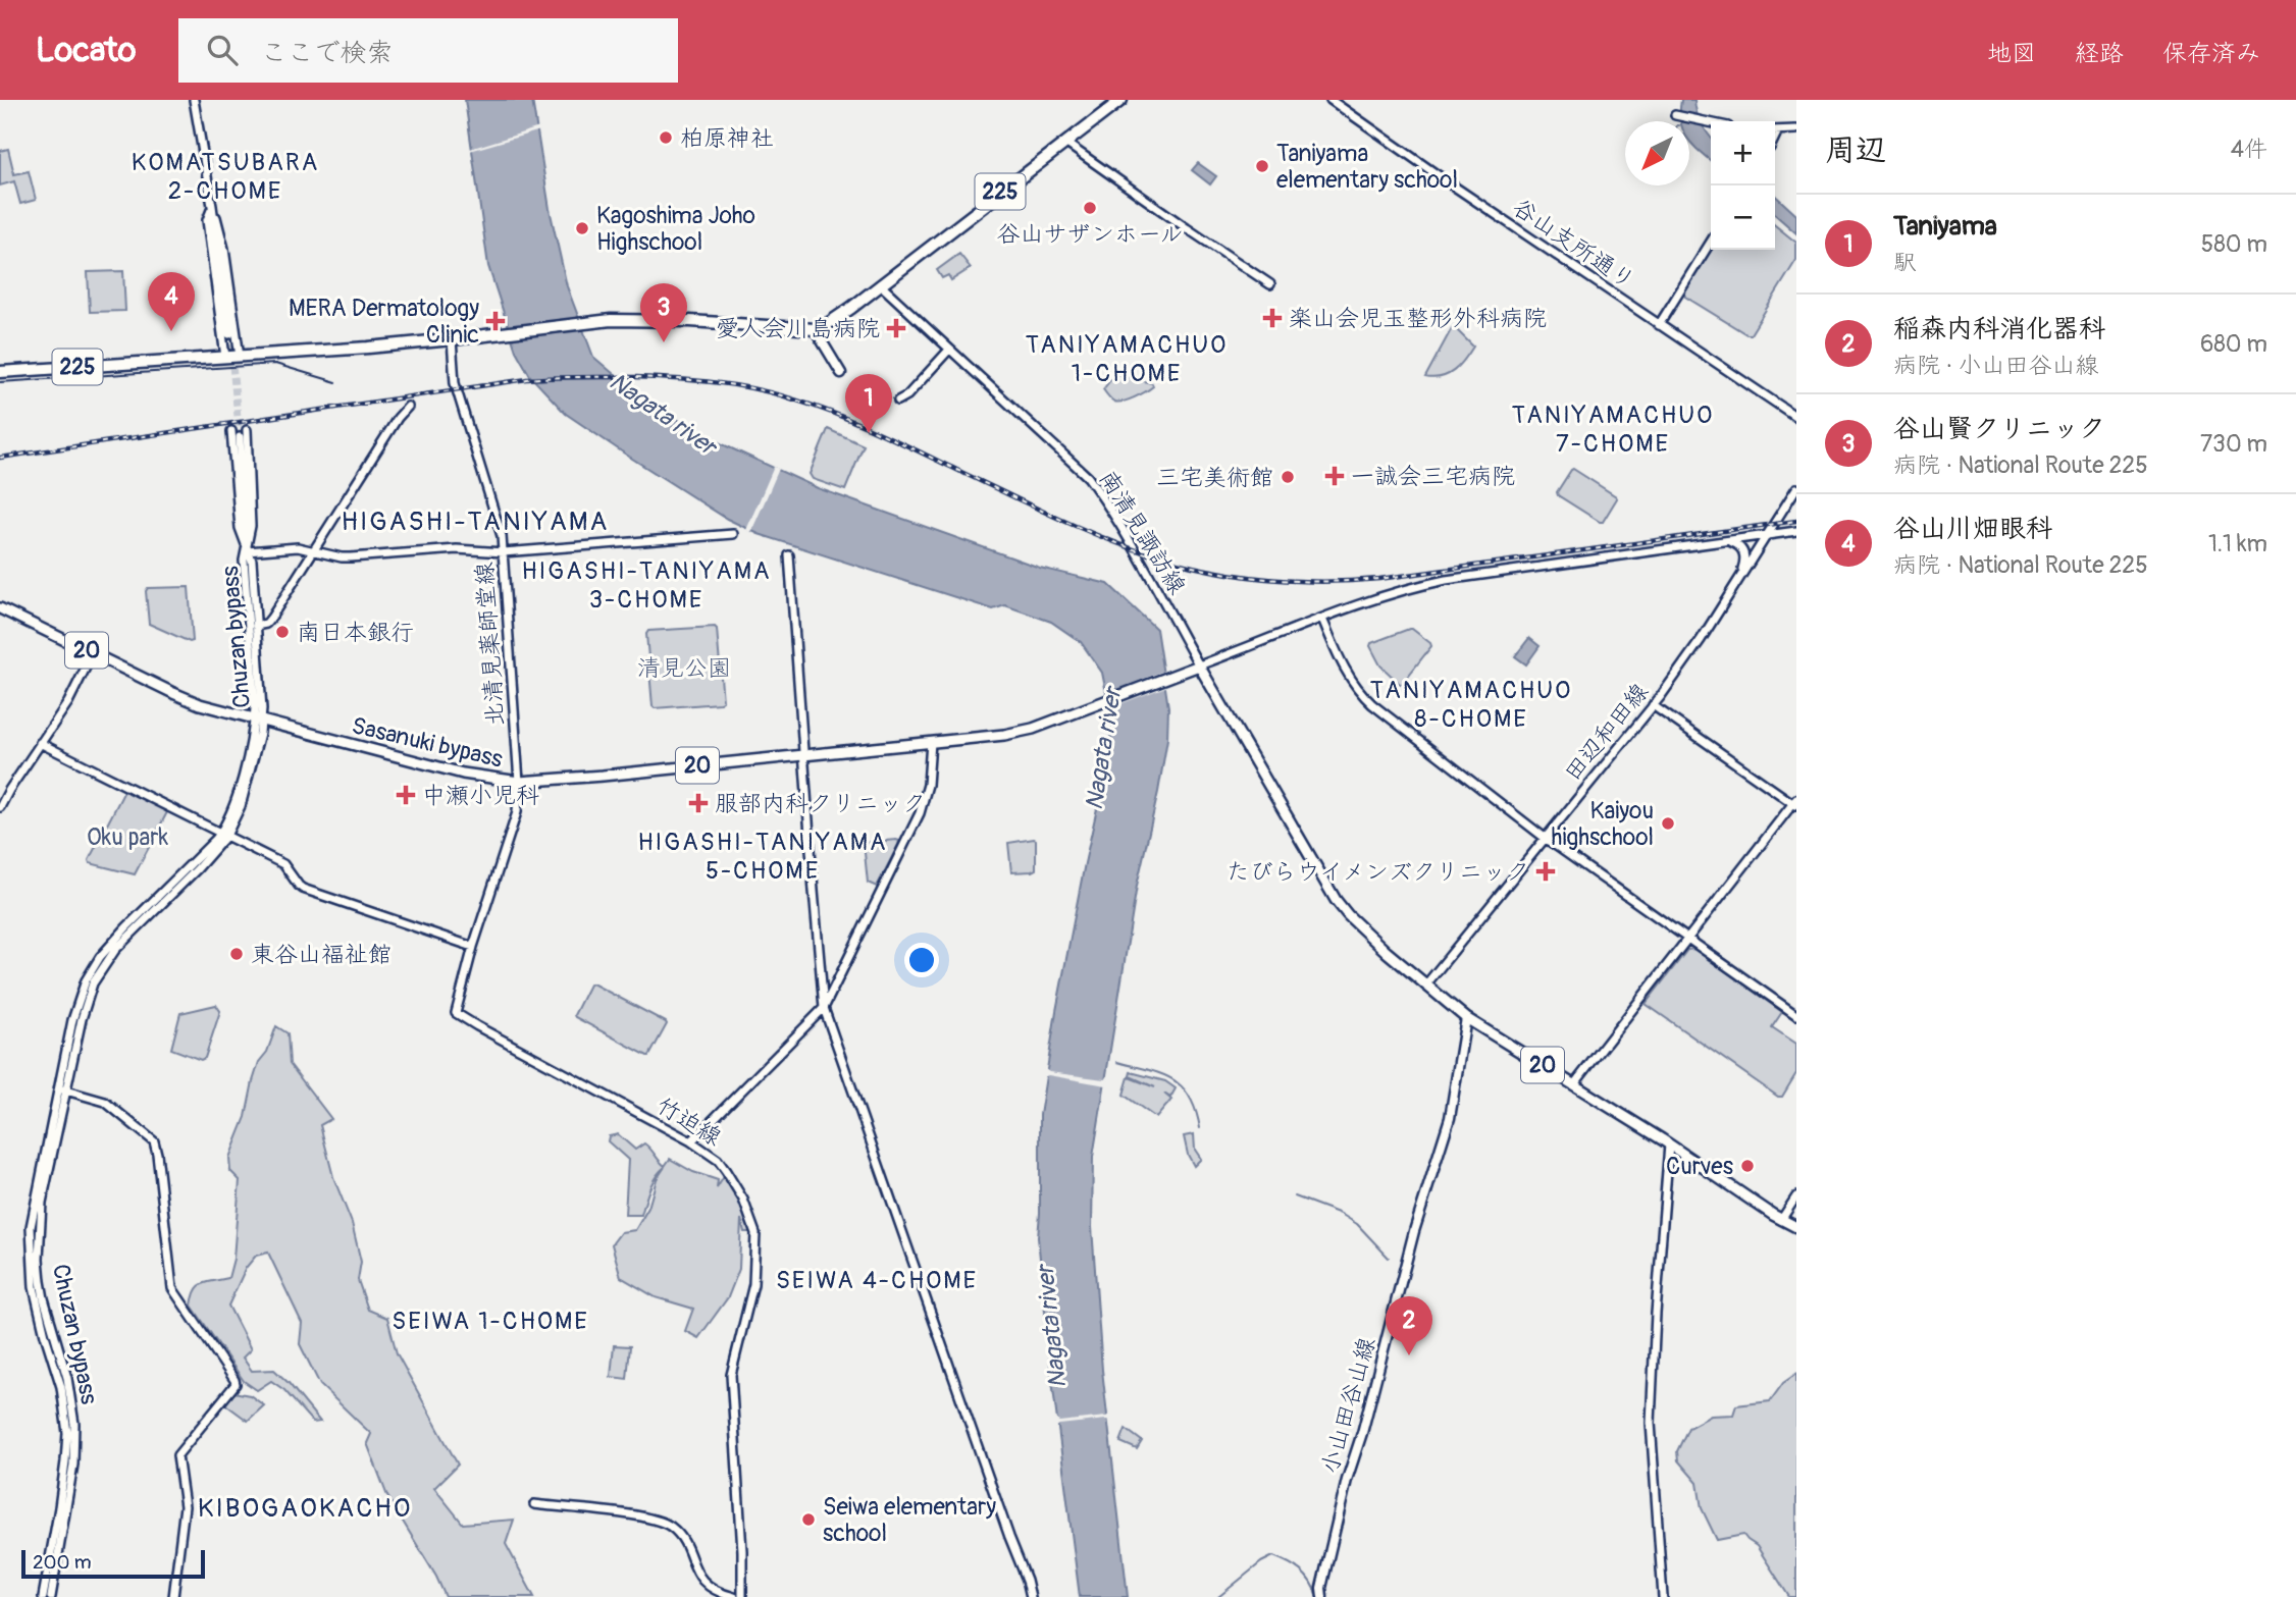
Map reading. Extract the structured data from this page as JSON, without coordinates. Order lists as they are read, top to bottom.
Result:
{
  "streets": {
    "highway": ["225"],
    "main road": ["20", "Sasanuki bypass", "小山田谷山線"],
    "street": [
      "谷山支所通り",
      "南清見諏訪線",
      "Chuzan bypass",
      "北清見薬師堂線",
      "田辺和田線",
      "竹迫線"
    ]
  },
  "crossings": [
    ["225", "南清見諏訪線"],
    ["225", "北清見薬師堂線"],
    ["南清見諏訪線", "20"],
    ["南清見諏訪線", "Sasanuki bypass"],
    ["Chuzan bypass", "Sasanuki bypass"],
    ["北清見薬師堂線", "Sasanuki bypass"],
    ["北清見薬師堂線", "竹迫線"],
    ["20", "田辺和田線"],
    ["20", "Sasanuki bypass"],
    ["20", "小山田谷山線"],
    ["Sasanuki bypass", "竹迫線"]
  ],
  "districts": [
    "KOMATSUBARA 2-CHOME",
    "TANIYAMACHUO 1-CHOME",
    "TANIYAMACHUO 7-CHOME",
    "HIGASHI-TANIYAMA",
    "HIGASHI-TANIYAMA 3-CHOME",
    "TANIYAMACHUO 8-CHOME",
    "HIGASHI-TANIYAMA 5-CHOME",
    "SEIWA 4-CHOME",
    "SEIWA 1-CHOME",
    "KIBOGAOKACHO"
  ],
  "water": ["Nagata river"],
  "parks": ["清見公園", "Oku park"],
  "places": {
    "other": [
      "柏原神社",
      "Taniyama elementary school",
      "谷山サザンホール",
      "Kagoshima Joho Highschool",
      "三宅美術館",
      "南日本銀行",
      "Kaiyou highschool",
      "東谷山福祉館",
      "Curves",
      "Seiwa elementary school"
    ],
    "health": [
      "楽山会児玉整形外科病院",
      "MERA Dermatology Clinic",
      "愛人会川島病院",
      "一誠会三宅病院",
      "中瀬小児科",
      "服部内科クリニック",
      "たびらウイメンズクリニック"
    ]
  },
  "scale_bar": "200 m",
  "north": "bottom left",
  "page": {
    "header": "Locato",
    "search": "ここで検索",
    "nav": ["地図", "経路", "保存済み"],
    "heading": ["周辺", "4件"],
    "map_buttons": ["+", "−"],
    "list": [
      {
        "mark": "1",
        "name": "Taniyama",
        "note": "駅",
        "value": "580 m"
      },
      {
        "mark": "2",
        "name": "稲森内科消化器科",
        "note": "病院 · 小山田谷山線",
        "value": "680 m"
      },
      {
        "mark": "3",
        "name": "谷山賢クリニック",
        "note": "病院 · National Route 225",
        "value": "730 m"
      },
      {
        "mark": "4",
        "name": "谷山川畑眼科",
        "note": "病院 · National Route 225",
        "value": "1.1 km"
      }
    ],
    "pins": [
      "4",
      "3",
      "1",
      "2"
    ],
    "scale": "200 m"
  }
}
